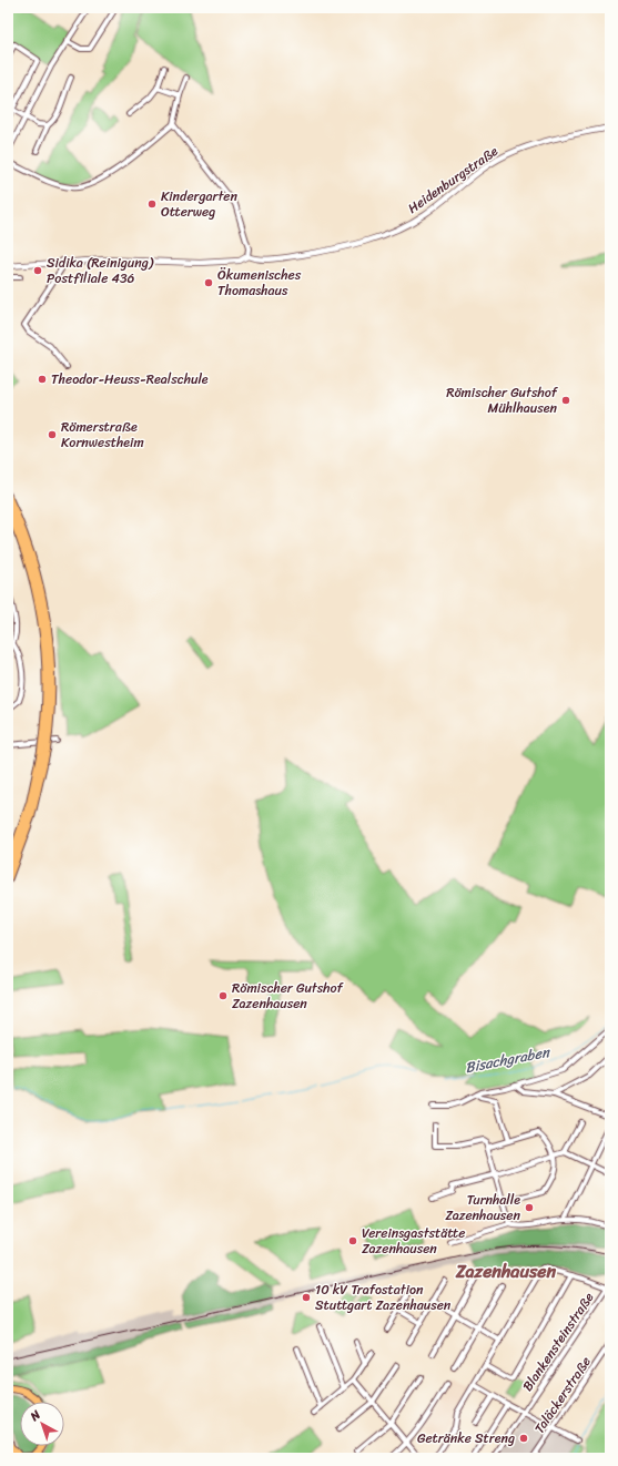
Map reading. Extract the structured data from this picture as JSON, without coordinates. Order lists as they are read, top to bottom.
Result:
{
  "streets": {
    "street": ["Heidenburgstraße", "Blankensteinstraße", "Taläckerstraße"]
  },
  "districts": ["Zazenhausen"],
  "water": ["Bisachgraben"],
  "places": [
    "Kindergarten Otterweg",
    "Sidika (Reinigung) Postfiliale 436",
    "Ökumenisches Thomashaus",
    "Theodor-Heuss-Realschule",
    "Römischer Gutshof Mühlhausen",
    "Römerstraße Kornwestheim",
    "Römischer Gutshof Zazenhausen",
    "Turnhalle Zazenhausen",
    "Vereinsgaststätte Zazenhausen",
    "10 kV Trafostation Stuttgart Zazenhausen",
    "Getränke Streng"
  ],
  "north": "top left"
}
